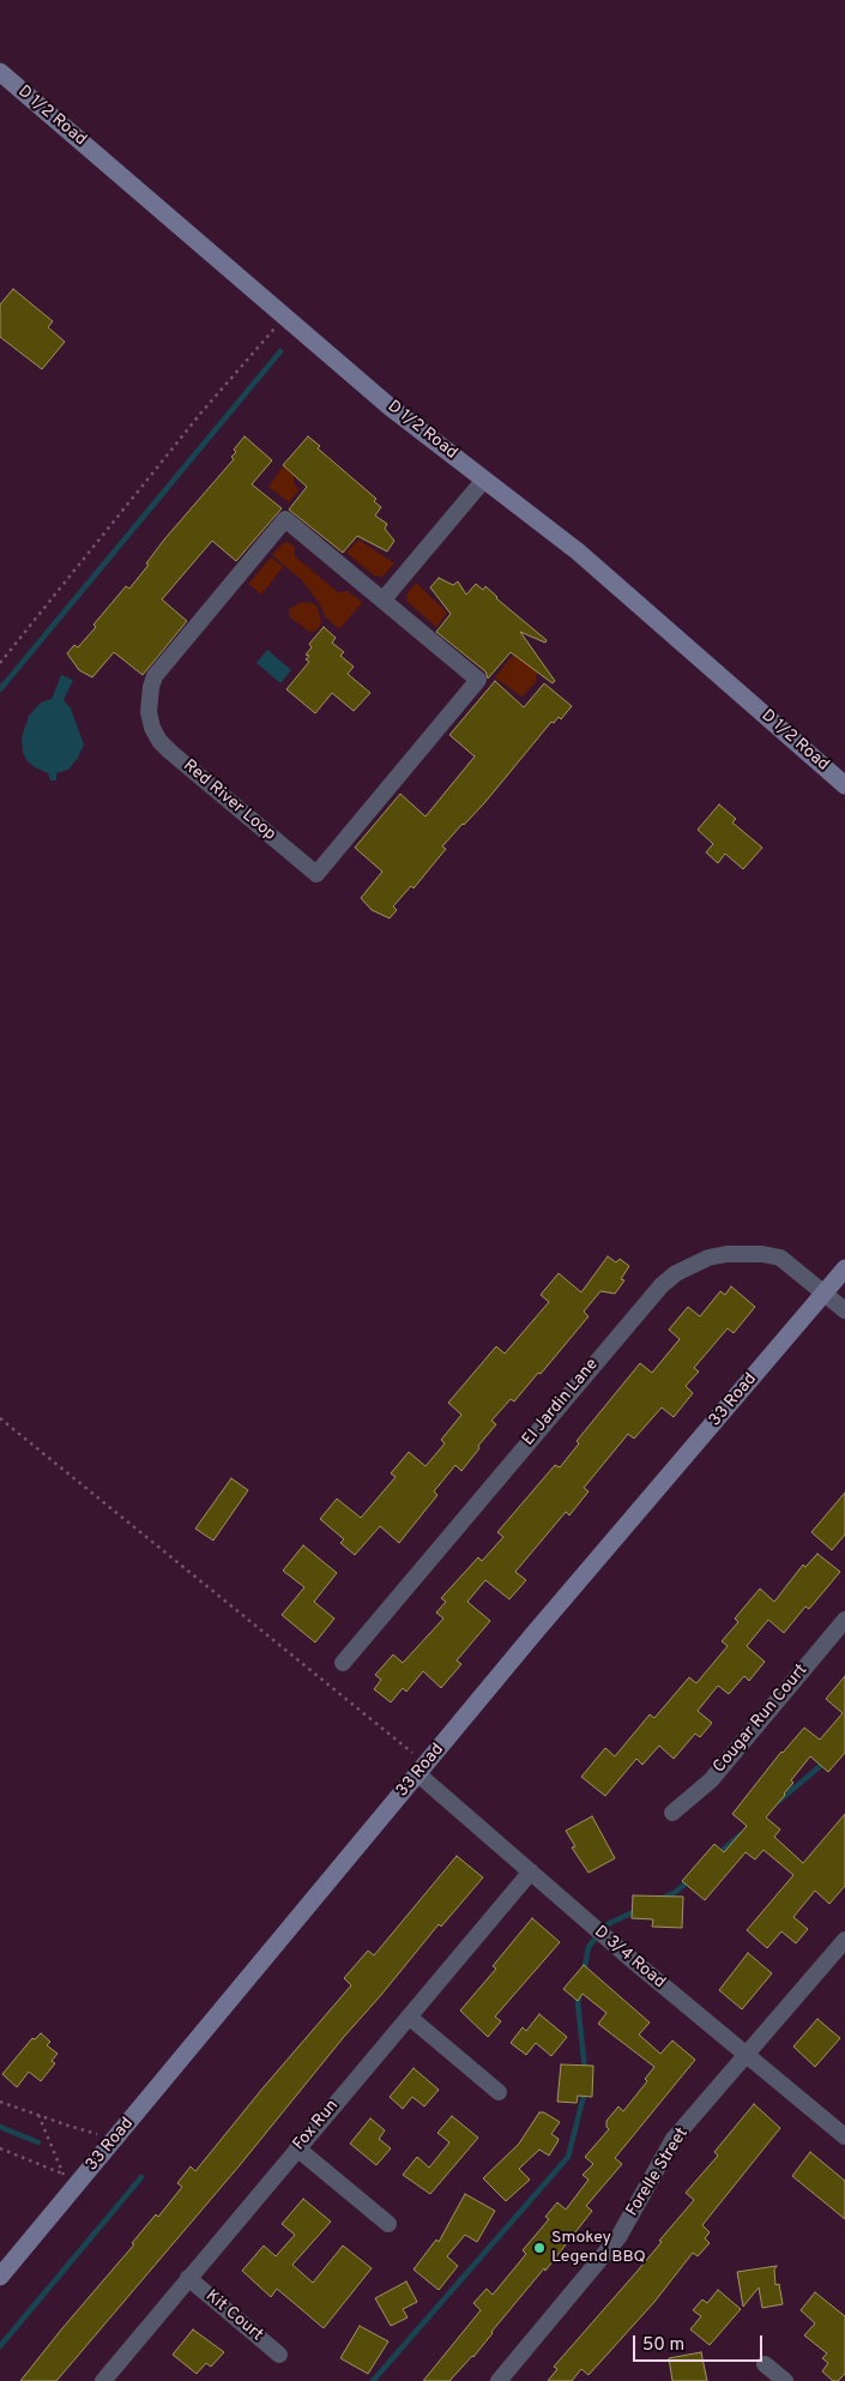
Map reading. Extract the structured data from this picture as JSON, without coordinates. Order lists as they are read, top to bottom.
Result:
{
  "streets": {
    "main road": ["D 1/2 Road", "33 Road"],
    "street": [
      "Red River Loop",
      "El Jardin Lane",
      "Cougar Run Court",
      "D 3/4 Road",
      "Fox Run",
      "Forelle Street",
      "Kit Court"
    ]
  },
  "crossings": [
    ["33 Road", "El Jardin Lane"],
    ["33 Road", "D 3/4 Road"],
    ["D 3/4 Road", "Fox Run"],
    ["D 3/4 Road", "Forelle Street"],
    ["Fox Run", "Kit Court"]
  ],
  "places": ["Smokey Legend BBQ"],
  "scale_bar": "50 m"
}
